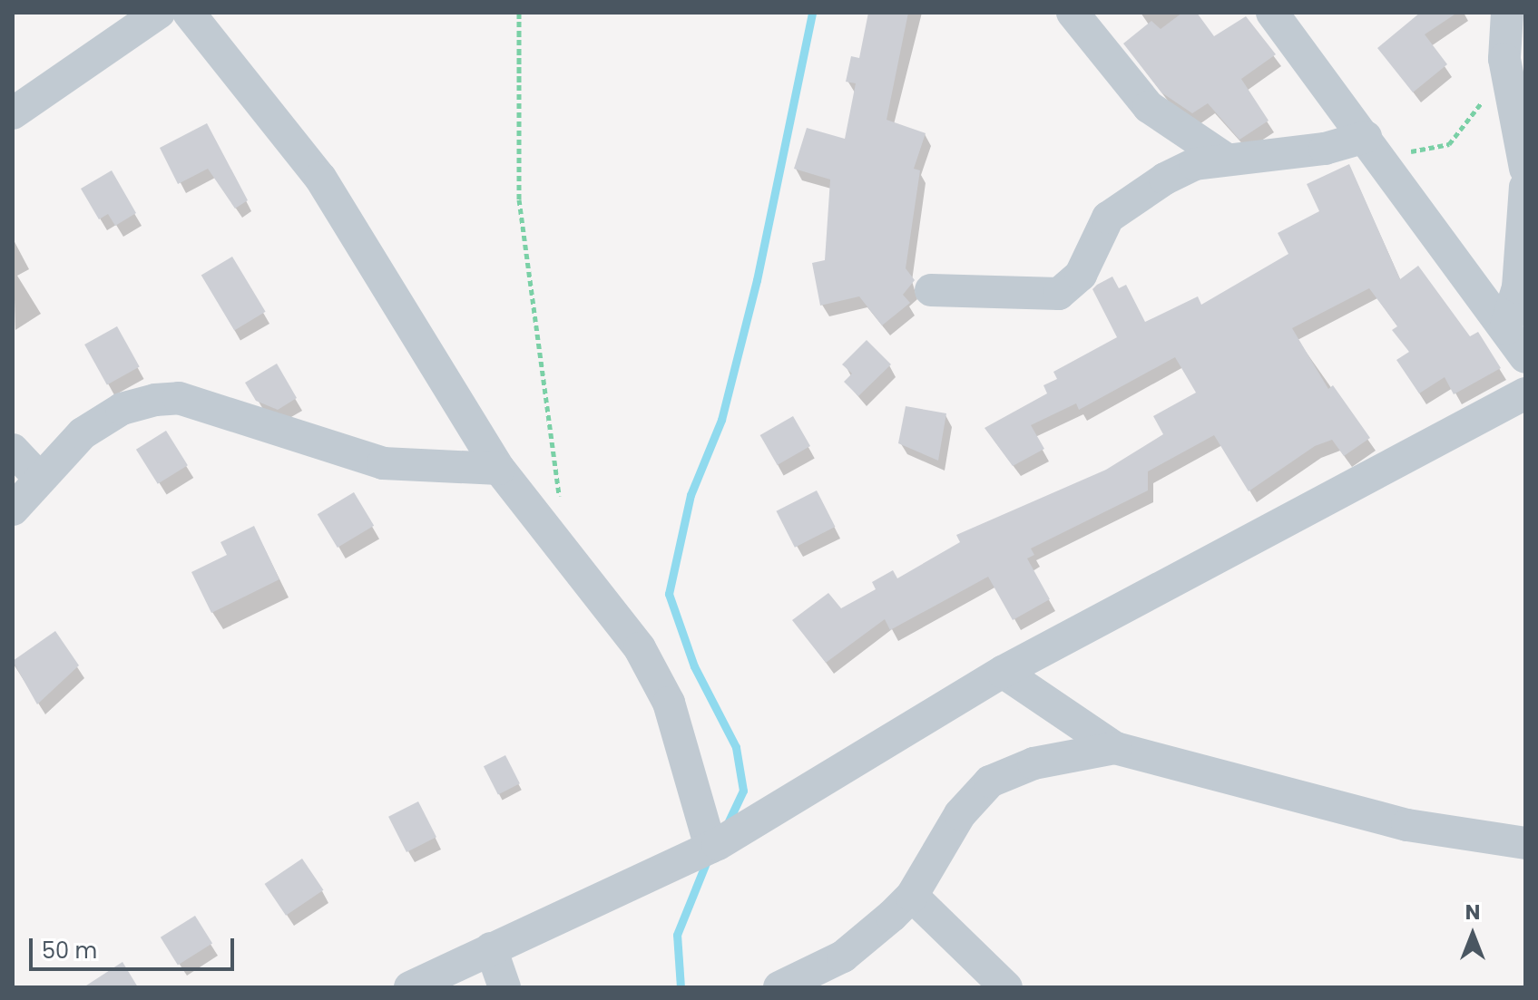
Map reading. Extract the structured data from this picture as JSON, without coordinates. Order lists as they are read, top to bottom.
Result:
{
  "scale_bar": "50 m",
  "north": "top"
}
